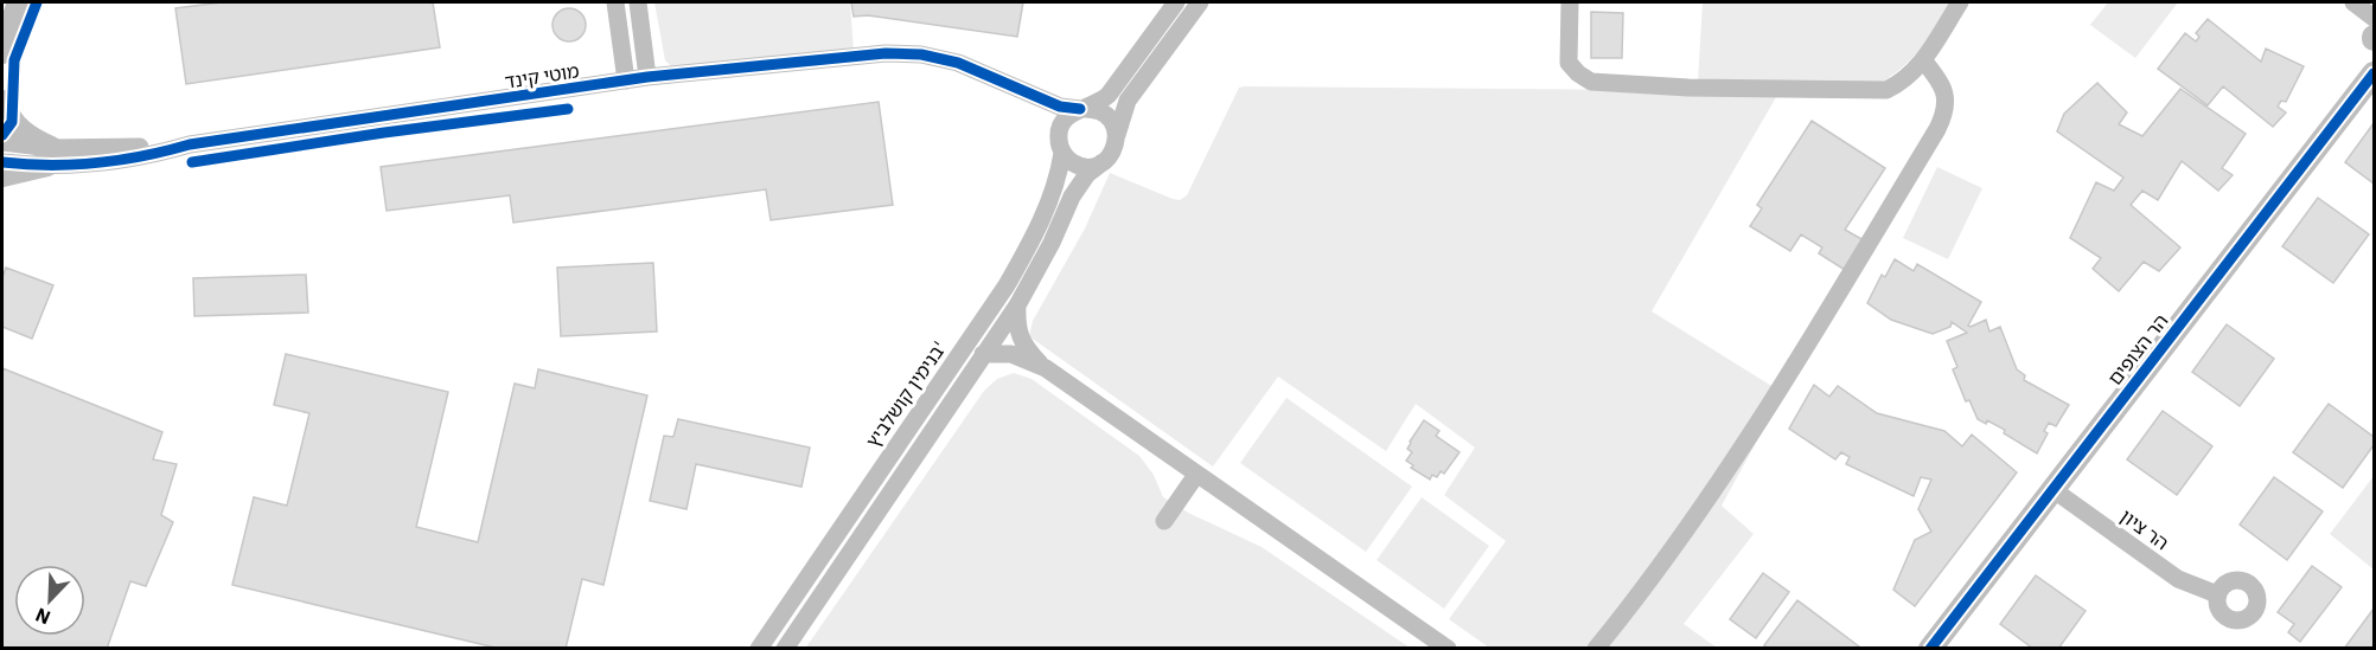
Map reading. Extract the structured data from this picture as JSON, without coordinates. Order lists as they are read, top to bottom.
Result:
{
  "streets": {
    "street": [
      "מוטי קינד",
      "הר הצופים",
      "בנימין קושלביץ'",
      "הר ציון"
    ]
  },
  "crossings": [
    ["מוטי קינד", "בנימין קושלביץ'"],
    ["הר הצופים", "הר ציון"]
  ],
  "north": "bottom left"
}
